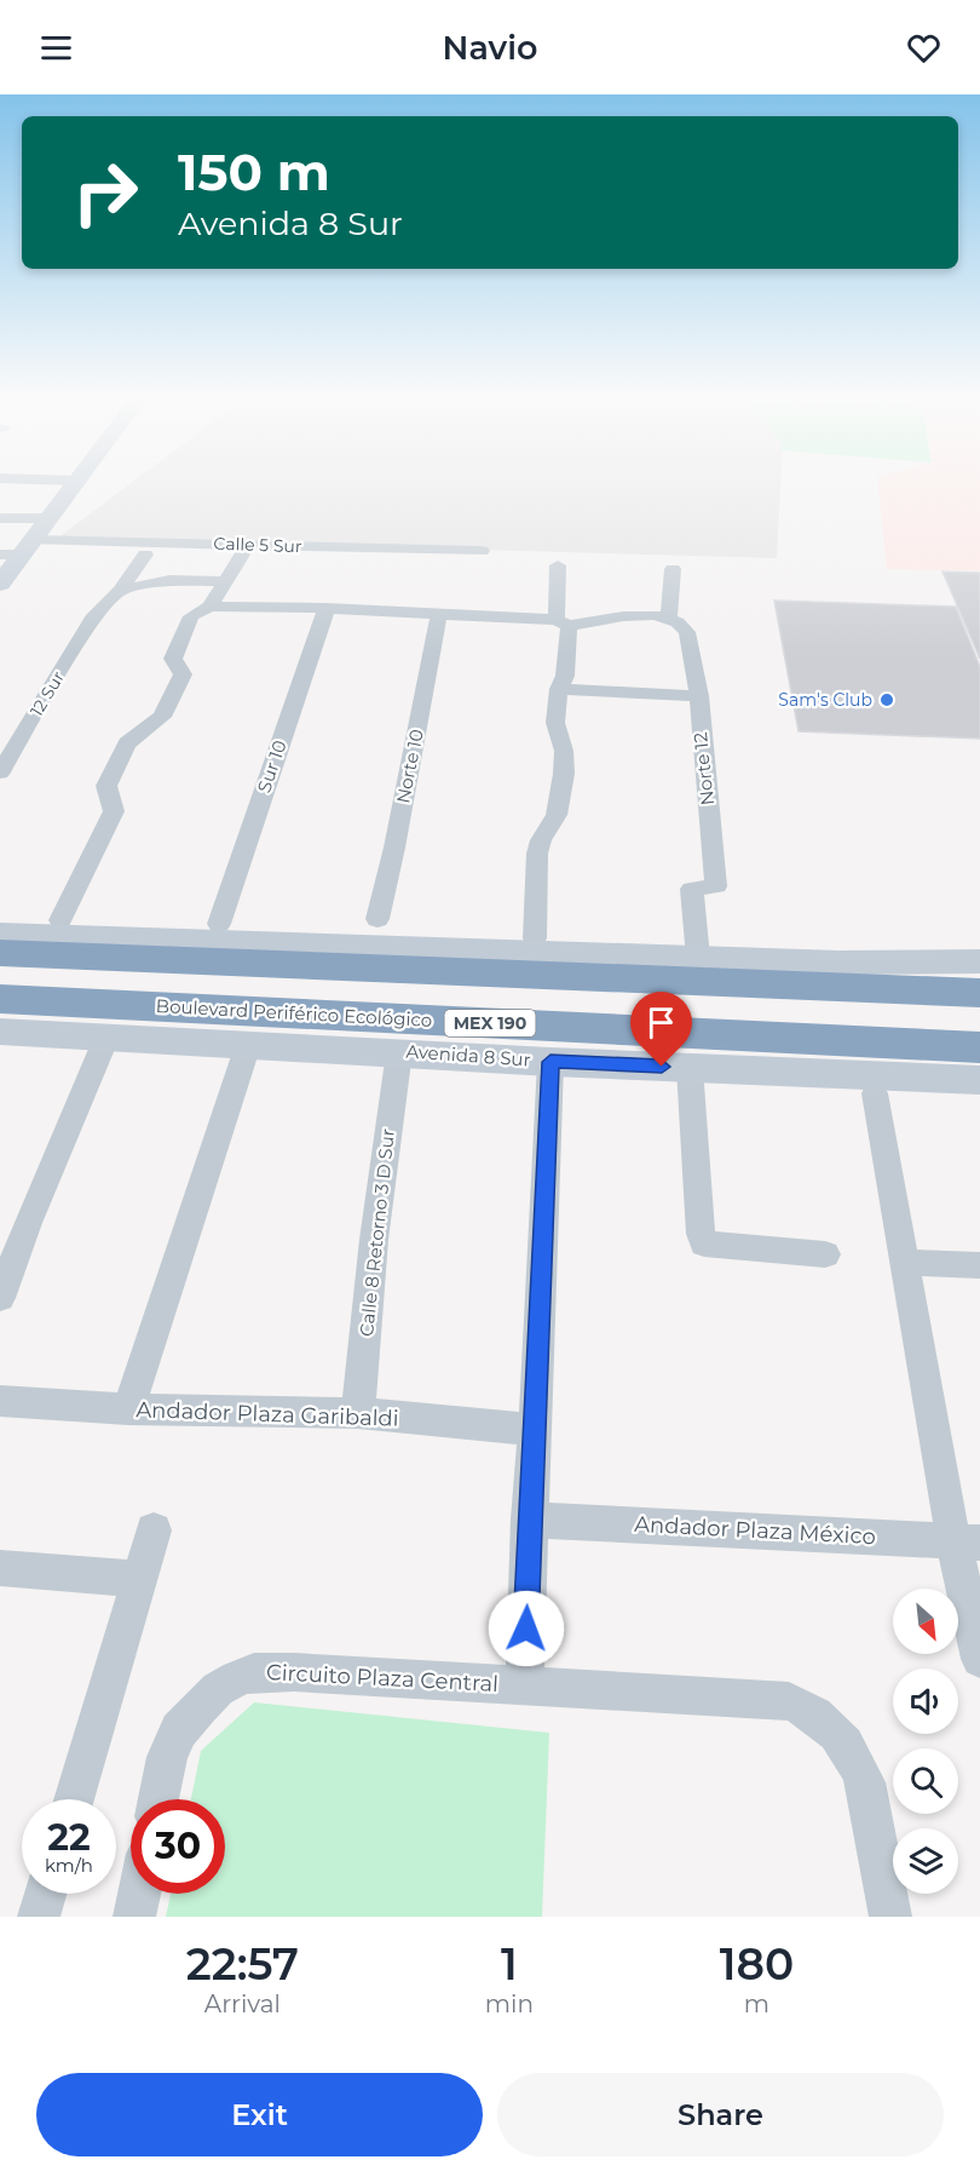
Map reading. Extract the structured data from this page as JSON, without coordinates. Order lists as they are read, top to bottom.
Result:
{
  "streets": {
    "highway": ["Boulevard Periférico Ecológico", "MEX 190"],
    "street": [
      "Calle 5 Sur",
      "12 Sur",
      "Sur 10",
      "Norte 10",
      "Norte 12",
      "Avenida 8 Sur",
      "Calle 8 Retorno 3 D Sur",
      "Andador Plaza Garibaldi",
      "Andador Plaza México",
      "Circuito Plaza Central"
    ]
  },
  "crossings": [
    ["Avenida 8 Sur", "Calle 8 Retorno 3 D Sur"],
    ["Calle 8 Retorno 3 D Sur", "Andador Plaza Garibaldi"]
  ],
  "places": ["Sam's Club"],
  "north": "bottom right",
  "page": {
    "header": "Navio",
    "turn": ["150 m", "Avenida 8 Sur"],
    "speed": "22 km/h",
    "limit": "30",
    "eta": [
      "22:57",
      "Arrival",
      "1",
      "min",
      "180",
      "m"
    ],
    "buttons": ["Exit", "Share"]
  }
}
